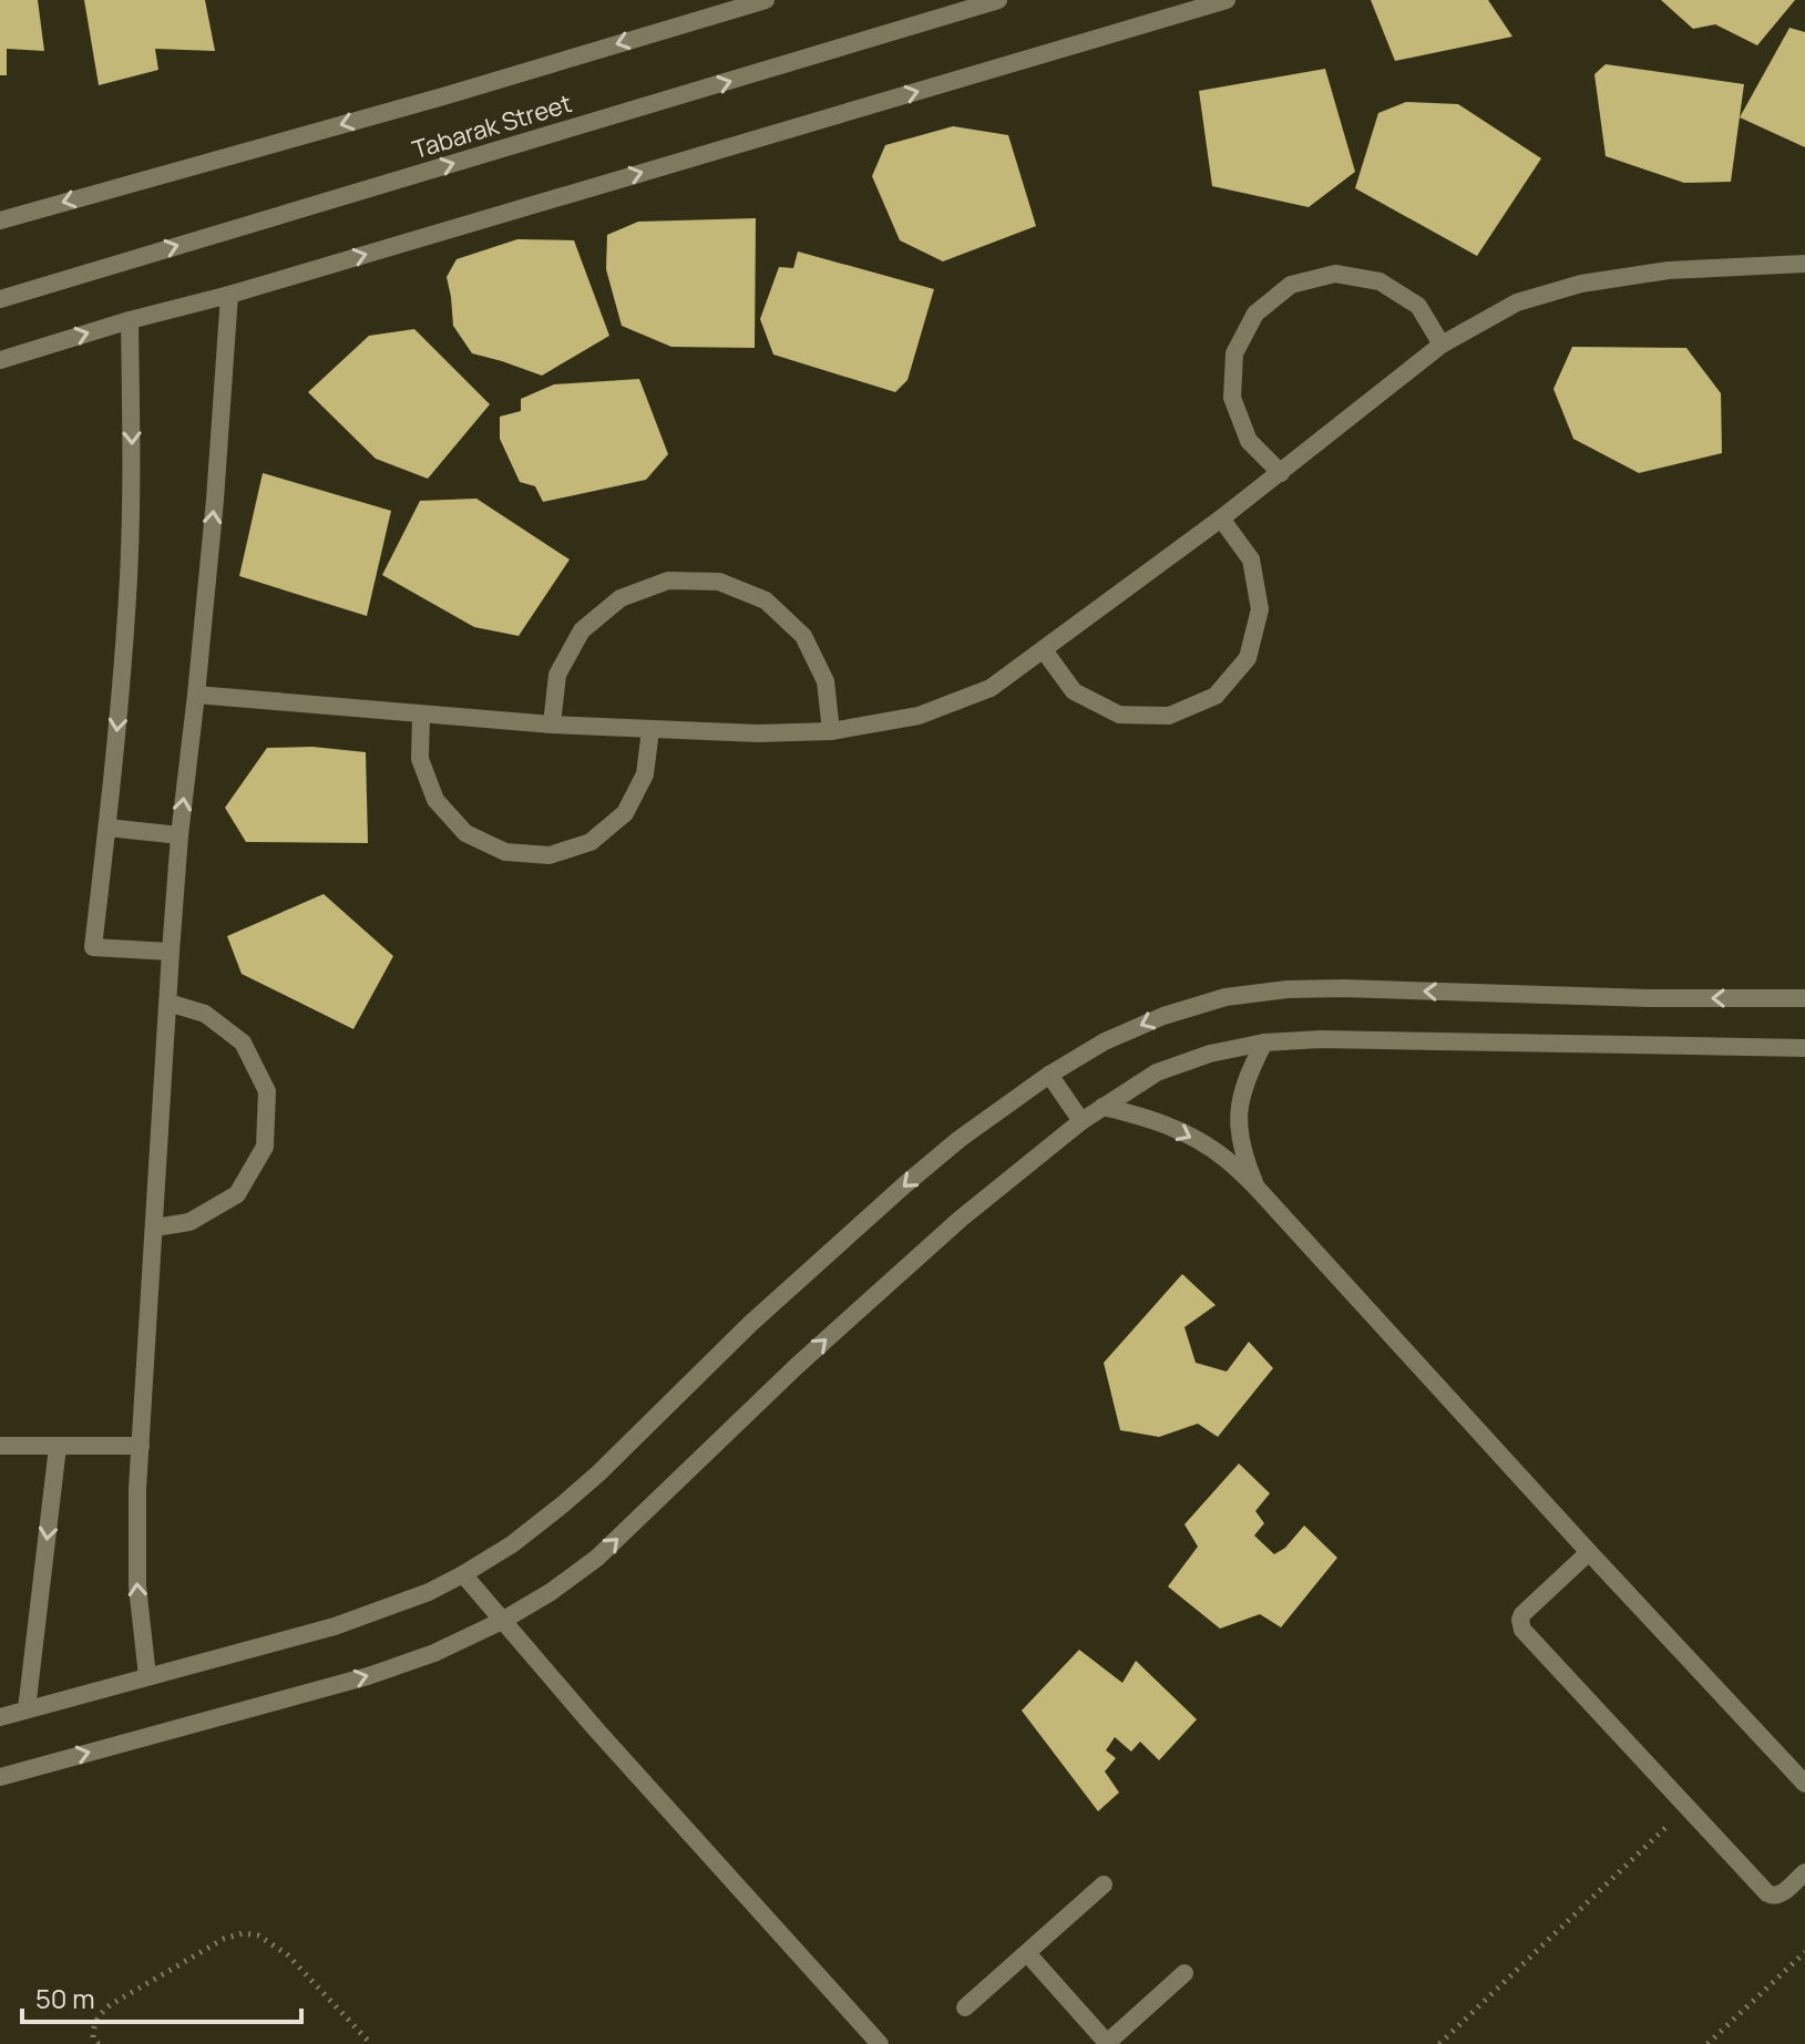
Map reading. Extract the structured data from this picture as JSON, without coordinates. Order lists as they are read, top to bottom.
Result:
{
  "streets": {
    "street": ["Tabarak Street"]
  },
  "scale_bar": "50 m"
}
